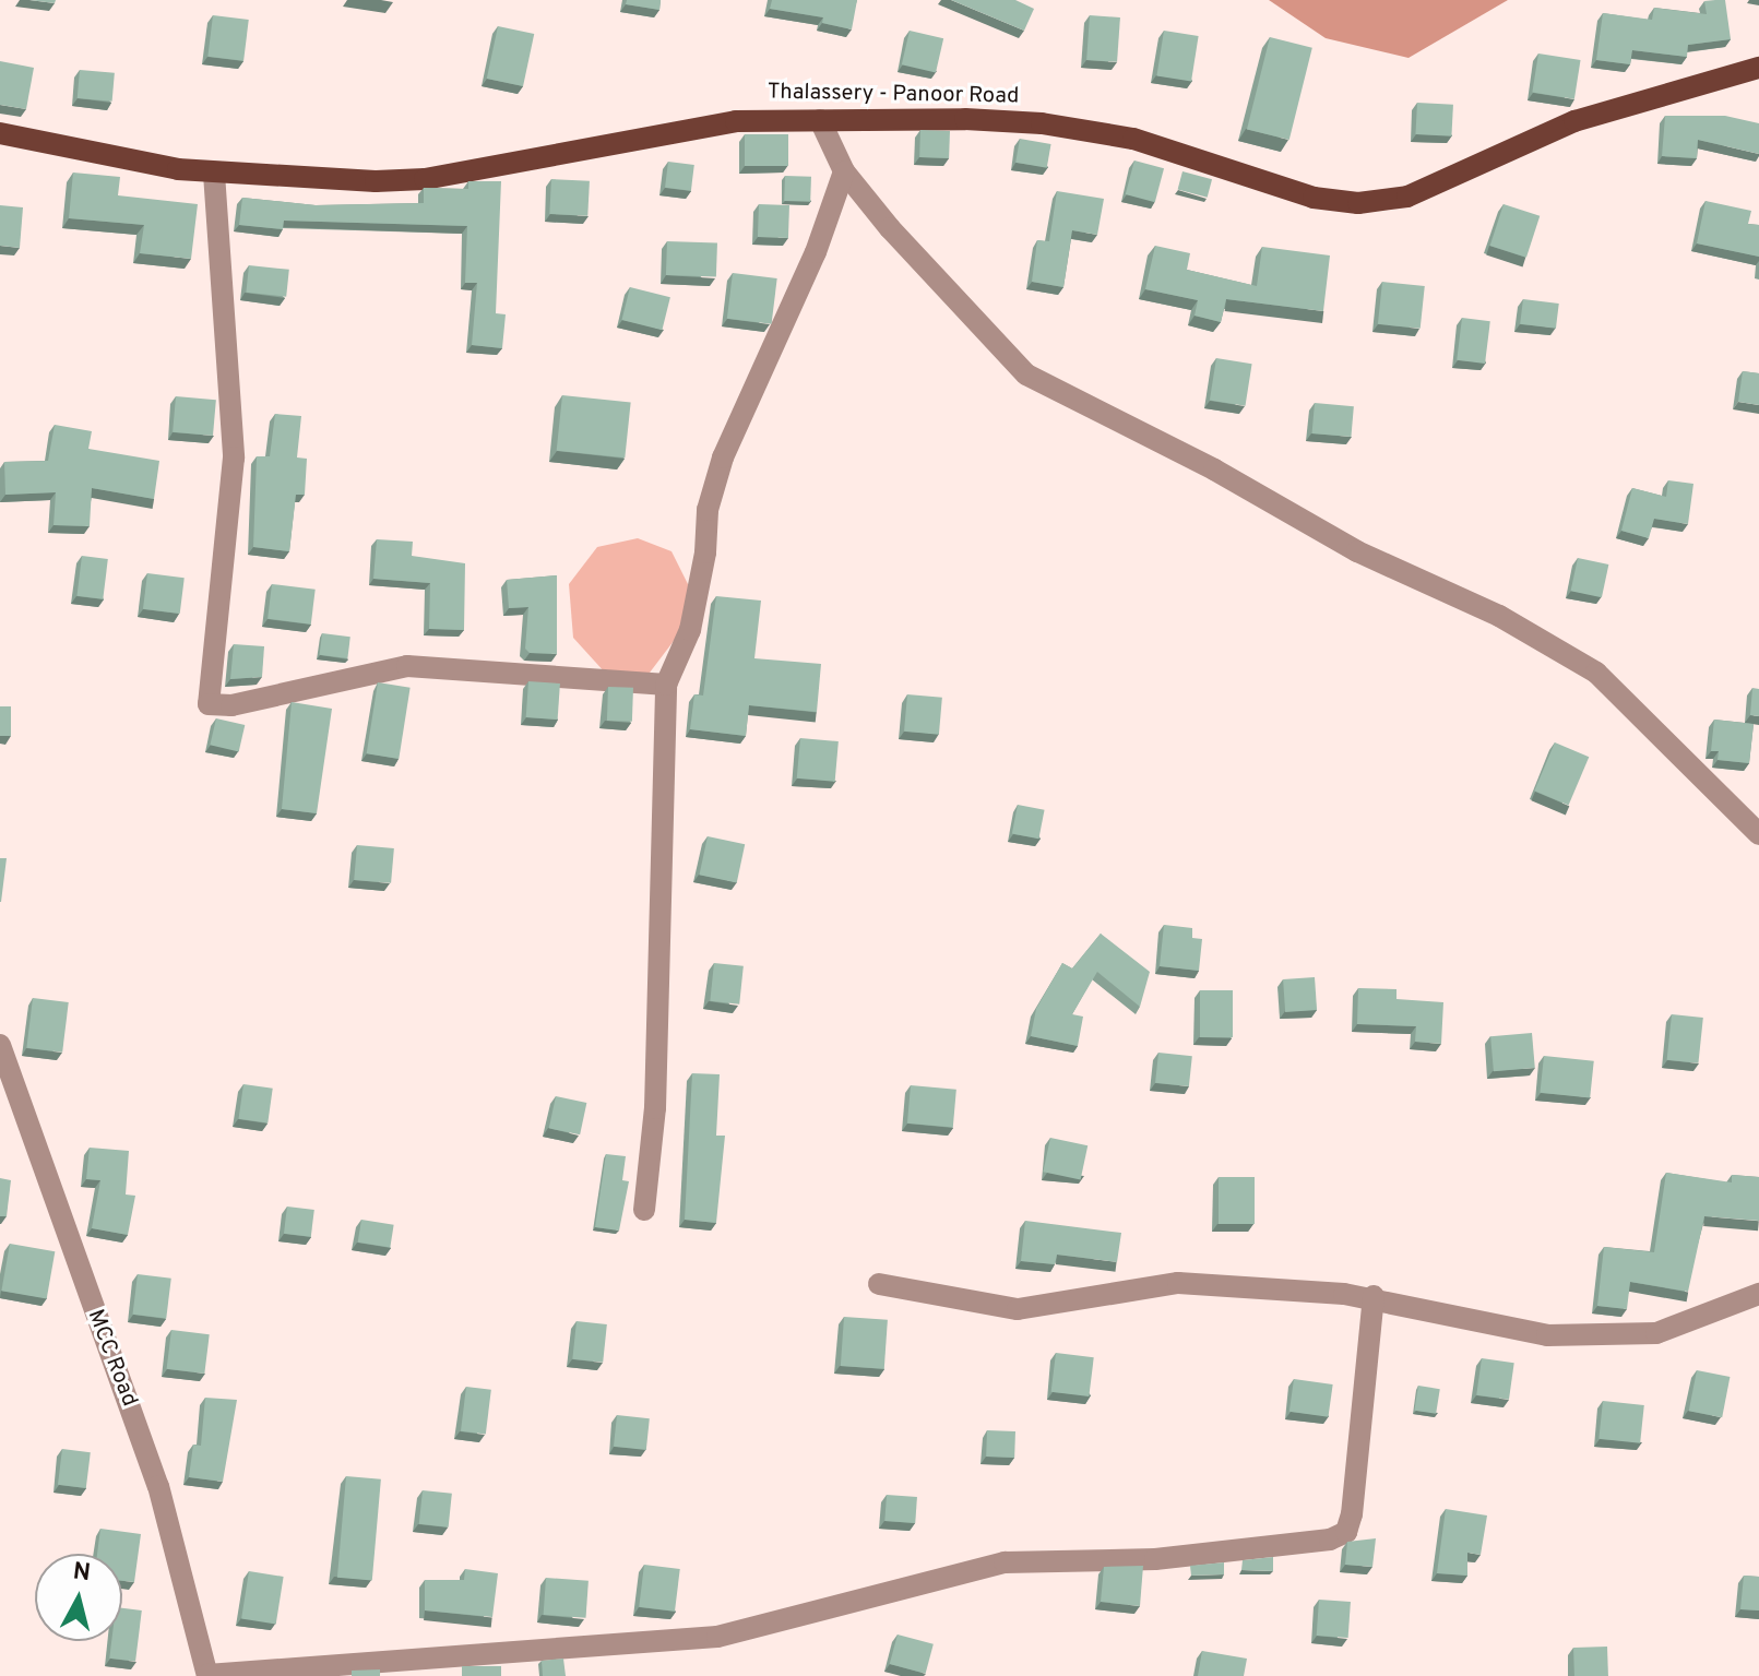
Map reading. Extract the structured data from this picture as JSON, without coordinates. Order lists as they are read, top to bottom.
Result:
{
  "streets": {
    "main road": ["Thalassery - Panoor Road"],
    "street": ["MCC Road"]
  },
  "north": "top"
}
